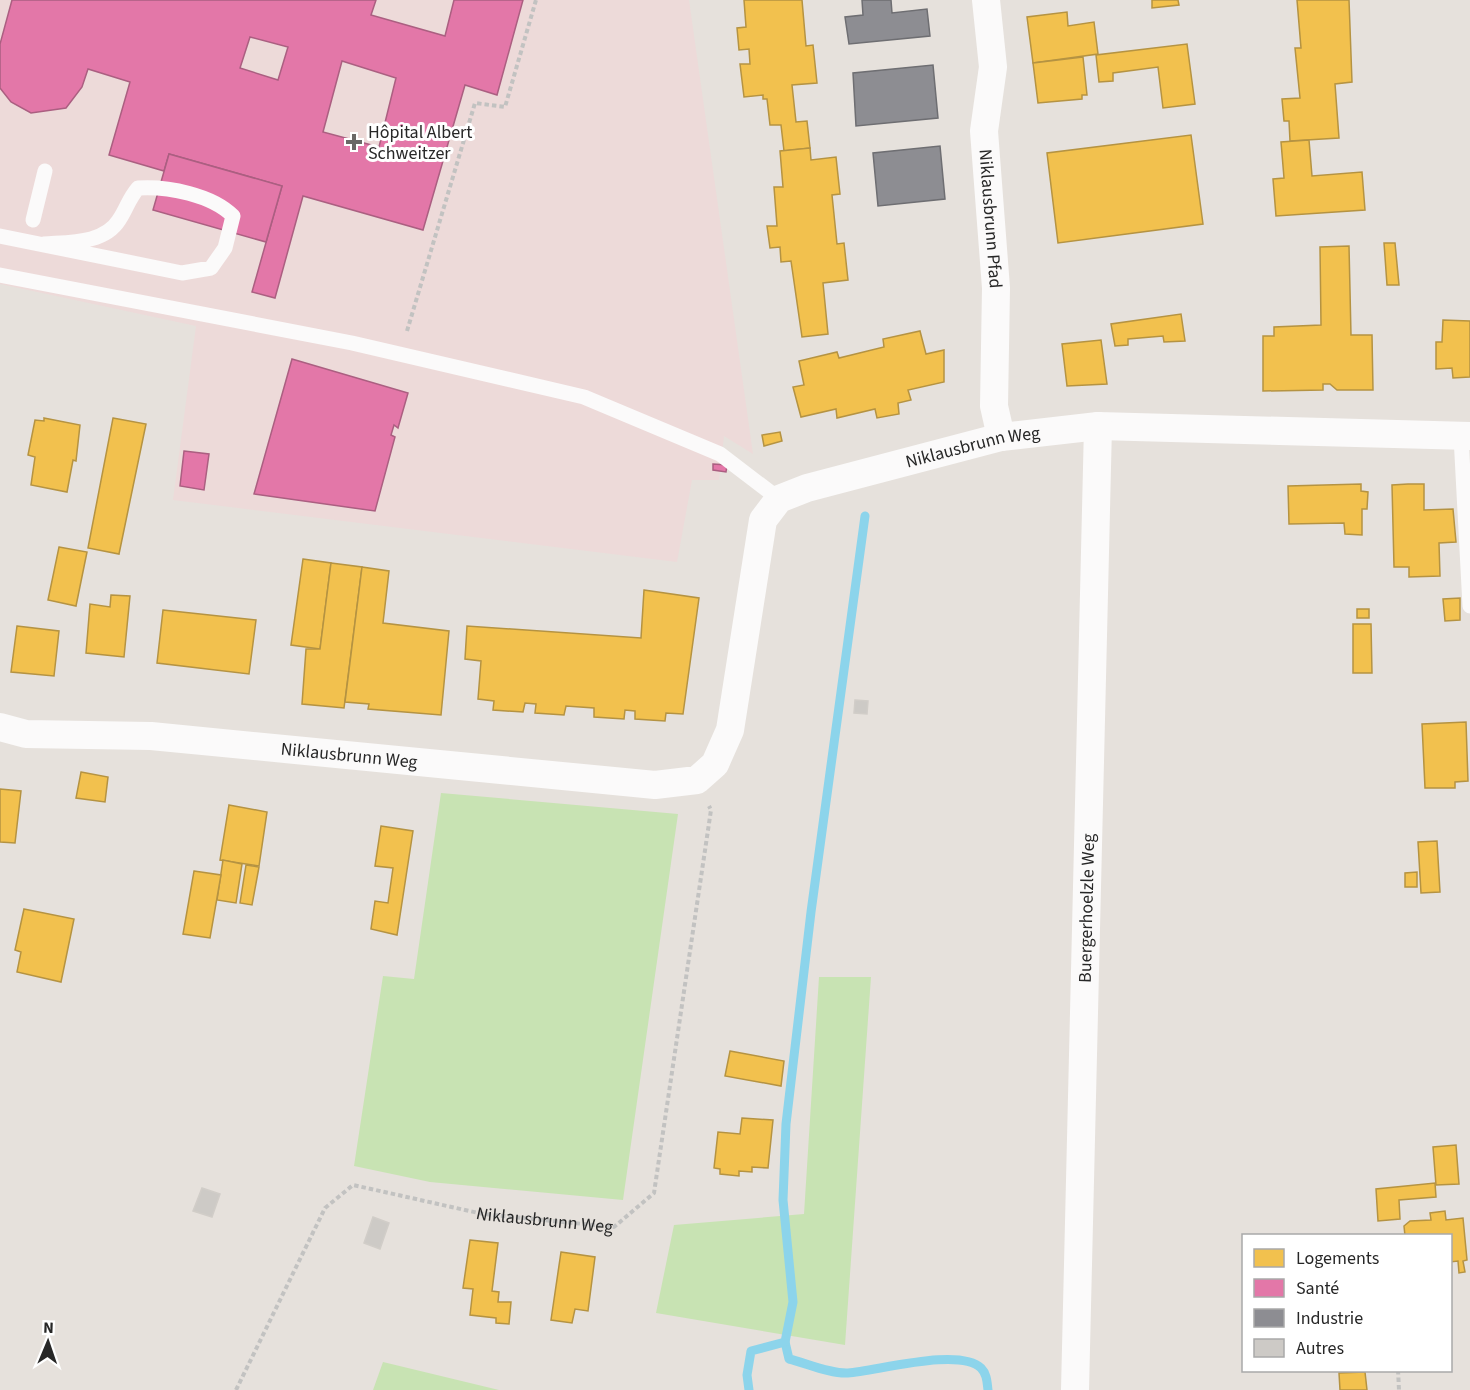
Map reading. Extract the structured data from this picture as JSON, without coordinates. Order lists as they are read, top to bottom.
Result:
{
  "streets": {
    "street": ["Niklausbrunn Pfad", "Niklausbrunn Weg", "Buergerhoelzle Weg"]
  },
  "crossings": [
    ["Niklausbrunn Pfad", "Niklausbrunn Weg"],
    ["Niklausbrunn Weg", "Buergerhoelzle Weg"]
  ],
  "places": {
    "health": ["Hôpital Albert Schweitzer"]
  },
  "legend": [
    "Logements",
    "Santé",
    "Industrie",
    "Autres"
  ],
  "north": "top"
}
